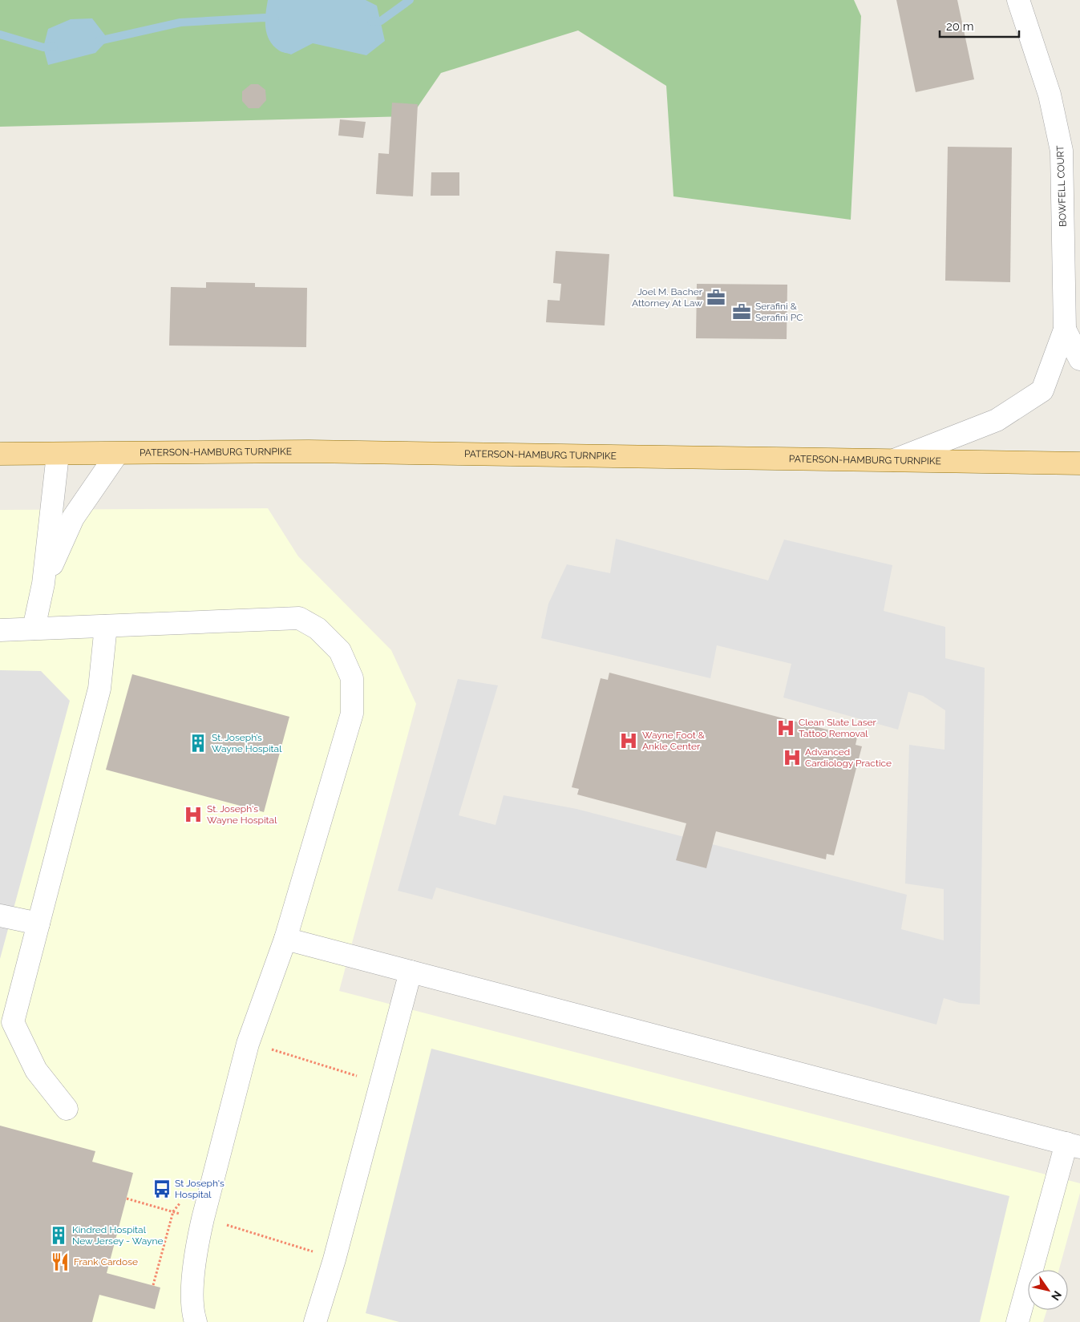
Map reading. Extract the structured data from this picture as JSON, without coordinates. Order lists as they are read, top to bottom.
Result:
{
  "streets": {
    "main road": ["PATERSON-HAMBURG TURNPIKE"],
    "street": ["BOWFELL COURT"]
  },
  "crossings": [
    ["BOWFELL COURT", "PATERSON-HAMBURG TURNPIKE"]
  ],
  "places": {
    "office": ["Joel M. Bacher Attorney At Law", "Serafini & Serafini PC"],
    "hospital": [
      "Clean Slate Laser Tattoo Removal",
      "Wayne Foot & Ankle Center",
      "Advanced Cardiology Practice",
      "St. Joseph's Wayne Hospital"
    ],
    "building": ["St. Joseph’s Wayne Hospital", "Kindred Hospital New Jersey - Wayne"],
    "bus stop": ["St Joseph's Hospital"],
    "restaurant": ["Frank Cardose"]
  },
  "scale_bar": "20 m",
  "north": "bottom right"
}
